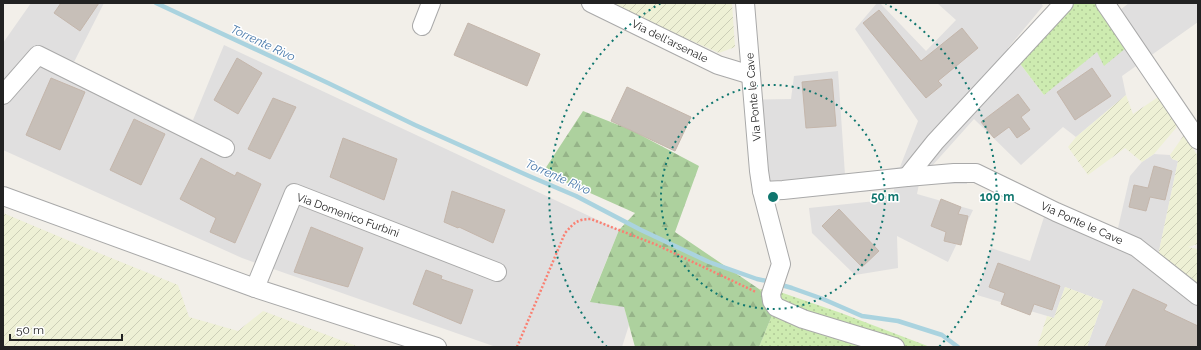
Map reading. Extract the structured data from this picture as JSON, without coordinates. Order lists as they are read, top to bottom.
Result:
{
  "streets": {
    "street": ["Via dell'arsenale", "Via Ponte le Cave", "Via Domenico Furbini"]
  },
  "crossings": [
    ["Via dell'arsenale", "Via Ponte le Cave"]
  ],
  "water": ["Torrente Rivo"],
  "scale_bar": "50 m",
  "rings": ["50 m", "100 m"]
}
